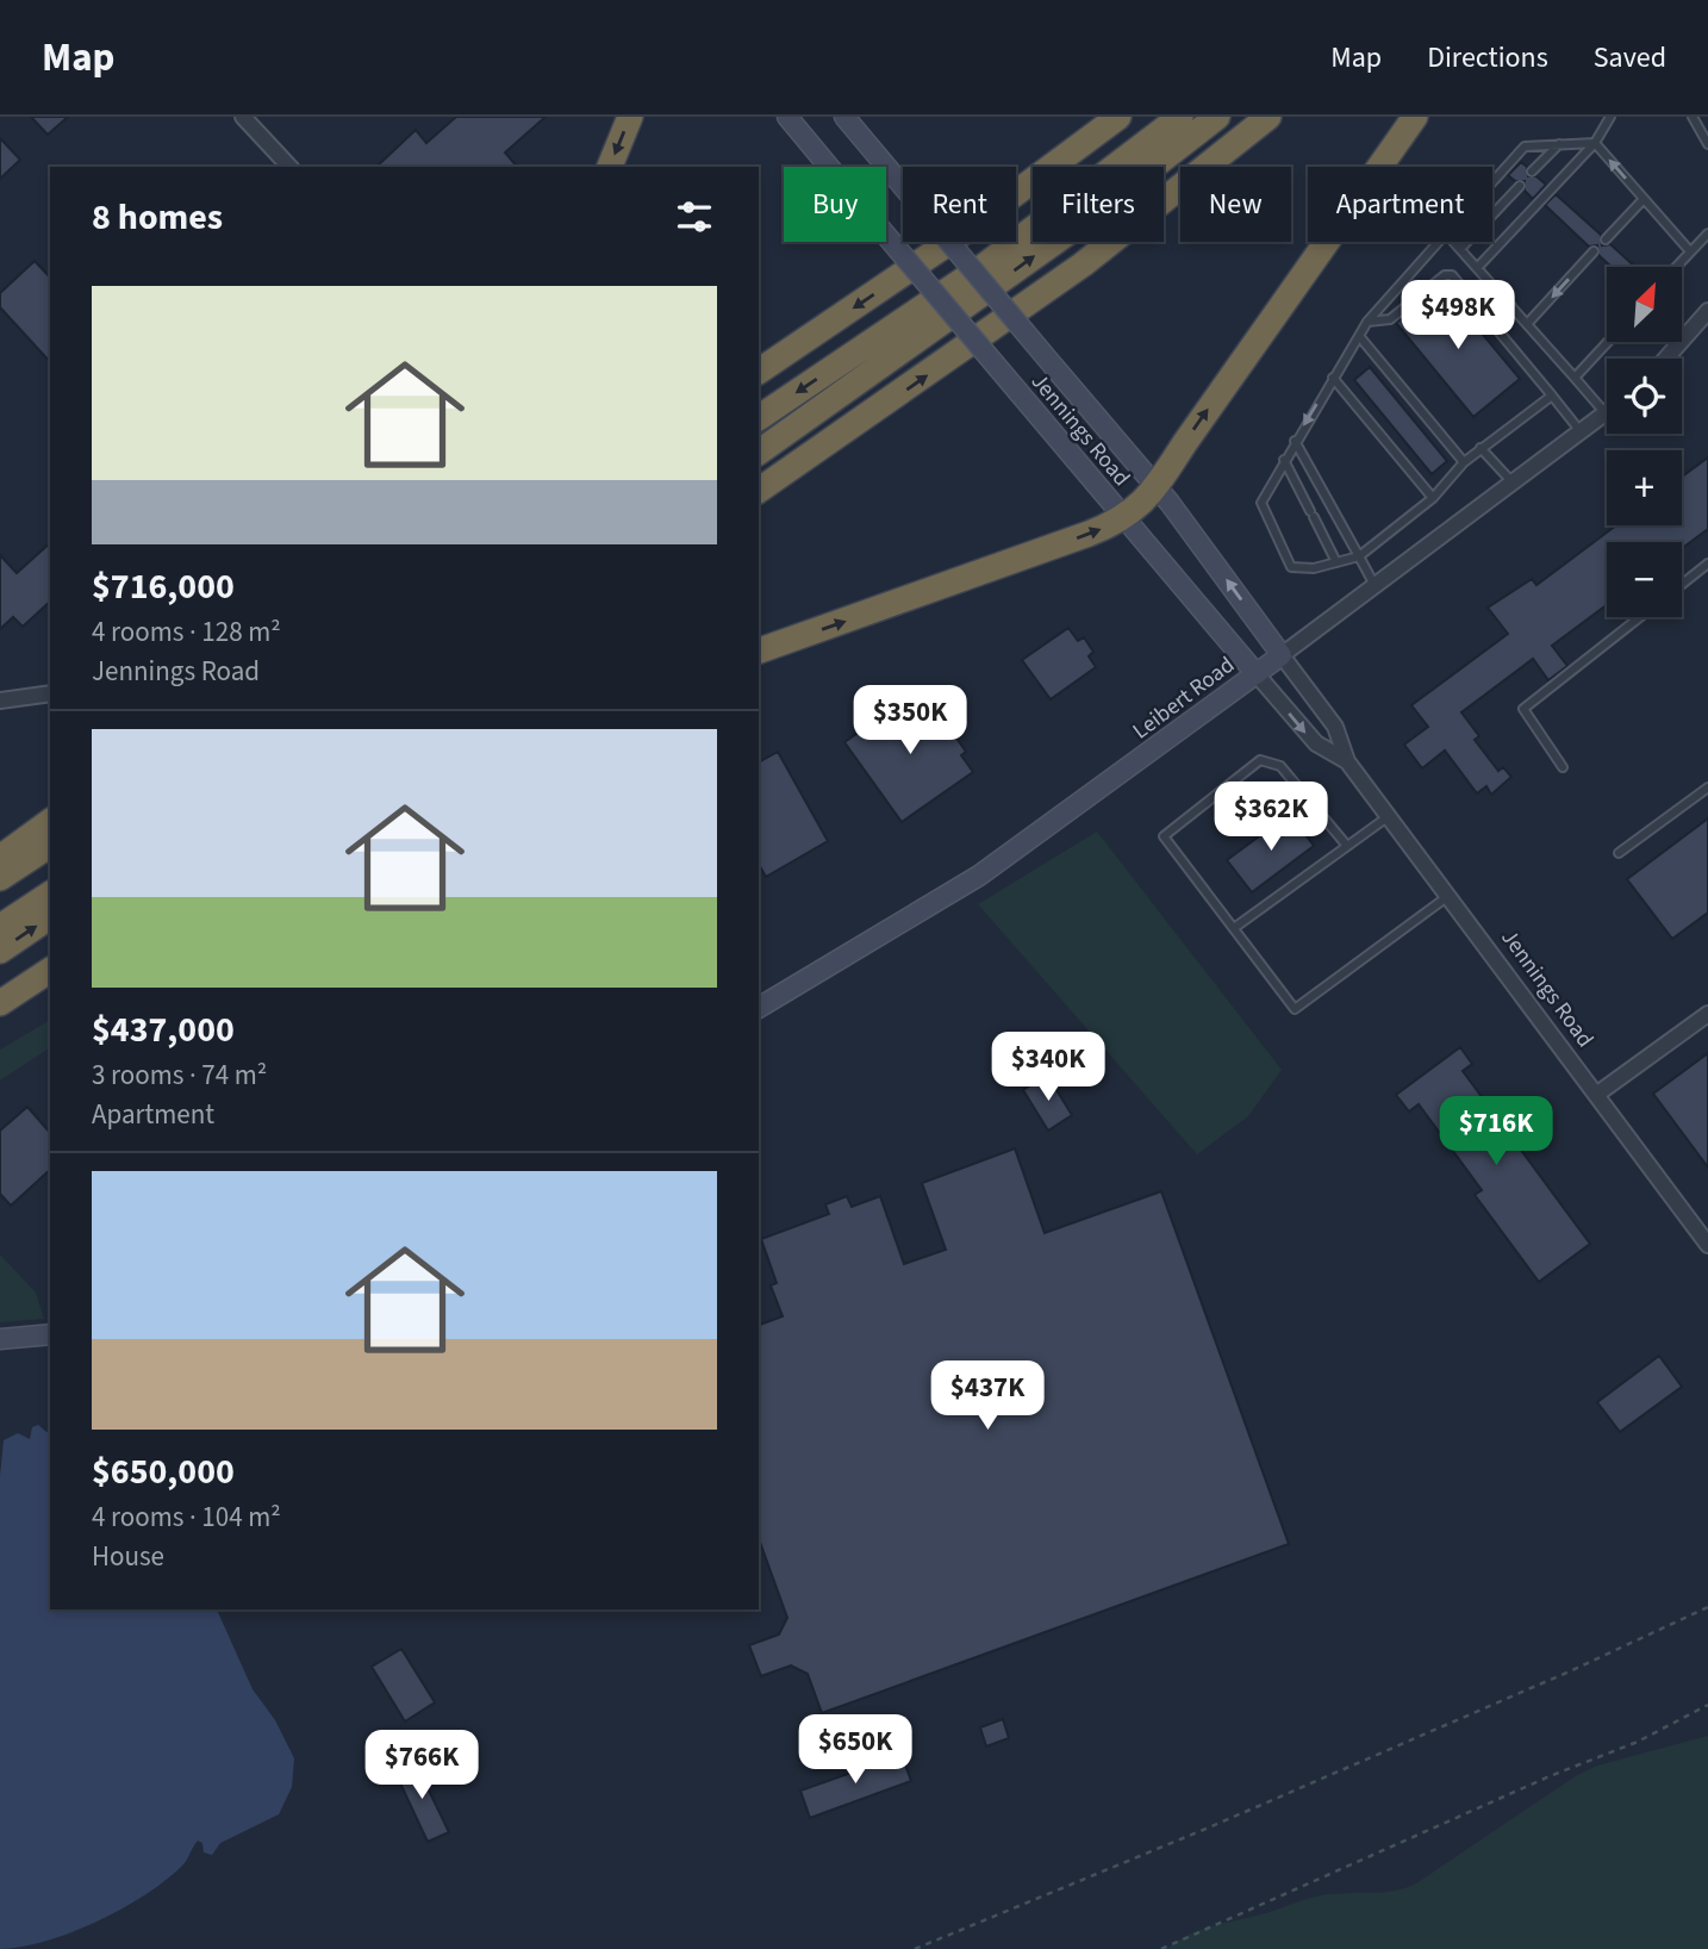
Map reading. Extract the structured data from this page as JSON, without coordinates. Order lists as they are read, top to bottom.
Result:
{
  "streets": {
    "street": ["Jennings Road", "Leibert Road"]
  },
  "crossings": [
    ["Jennings Road", "Leibert Road"]
  ],
  "north": "top right",
  "page": {
    "header": "Map",
    "nav": ["Map", "Directions", "Saved"],
    "chip": [
      "Buy",
      "Rent",
      "Filters",
      "New",
      "Apartment"
    ],
    "heading": "8 homes",
    "map_buttons": ["+", "−"],
    "list": [
      {
        "name": "$716,000",
        "note": "4 rooms · 128 m² · Jennings Road"
      },
      {
        "name": "$437,000",
        "note": "3 rooms · 74 m² · Apartment"
      },
      {
        "name": "$650,000",
        "note": "4 rooms · 104 m² · House"
      }
    ],
    "price": [
      "$498K",
      "$350K",
      "$362K",
      "$340K",
      "$716K",
      "$437K",
      "$650K",
      "$766K"
    ]
  }
}
